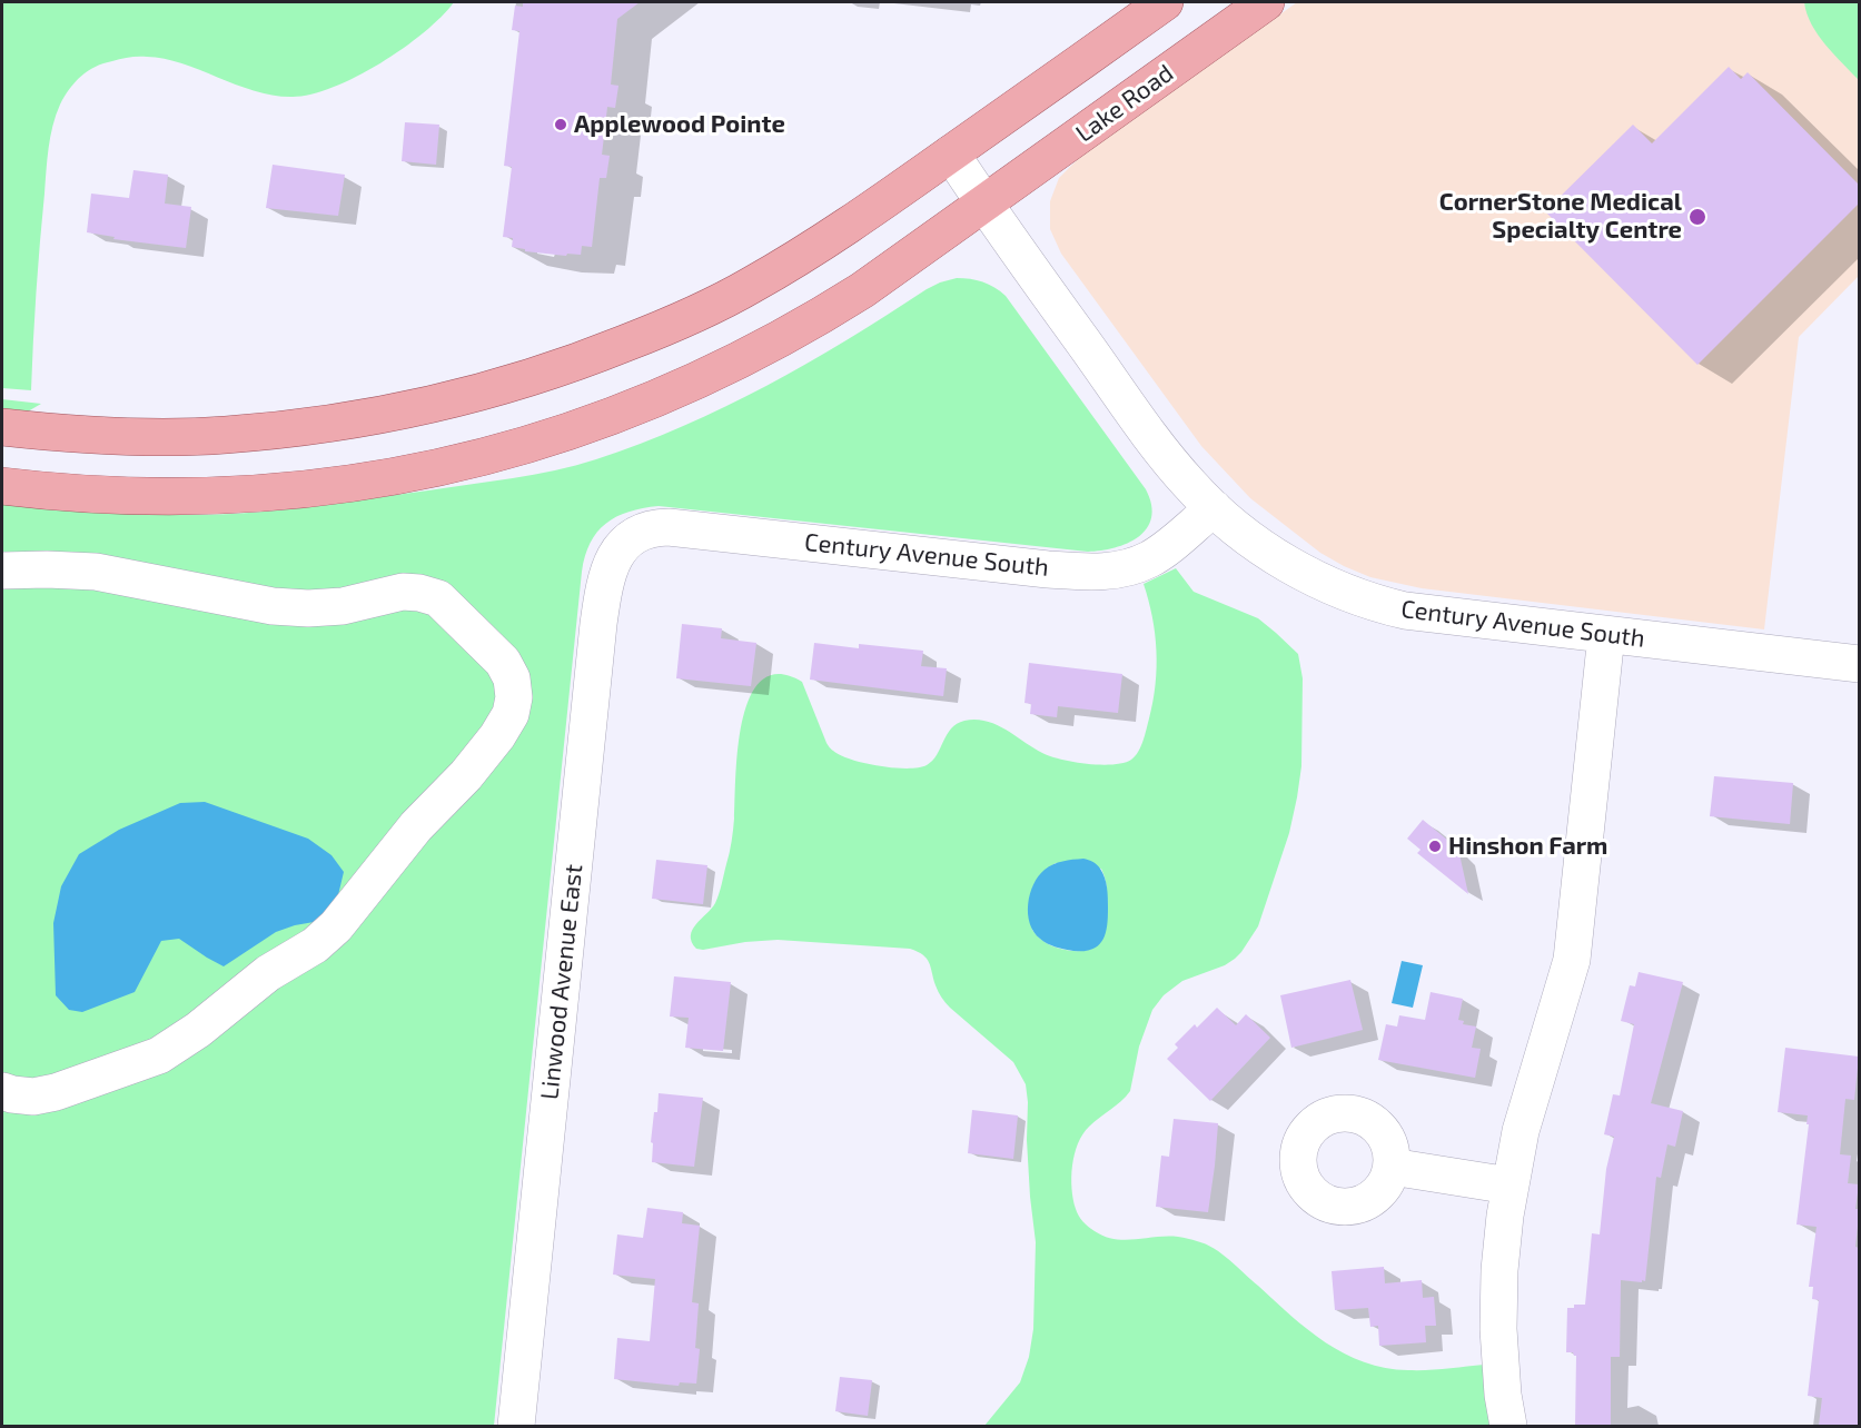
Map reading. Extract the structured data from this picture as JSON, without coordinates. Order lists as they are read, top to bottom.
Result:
{
  "streets": {
    "main road": ["Lake Road"],
    "street": ["Century Avenue South", "Linwood Avenue East"]
  },
  "crossings": [
    ["Lake Road", "Century Avenue South"],
    ["Century Avenue South", "Linwood Avenue East"]
  ],
  "places": ["Applewood Pointe", "CornerStone Medical Specialty Centre", "Hinshon Farm"]
}
